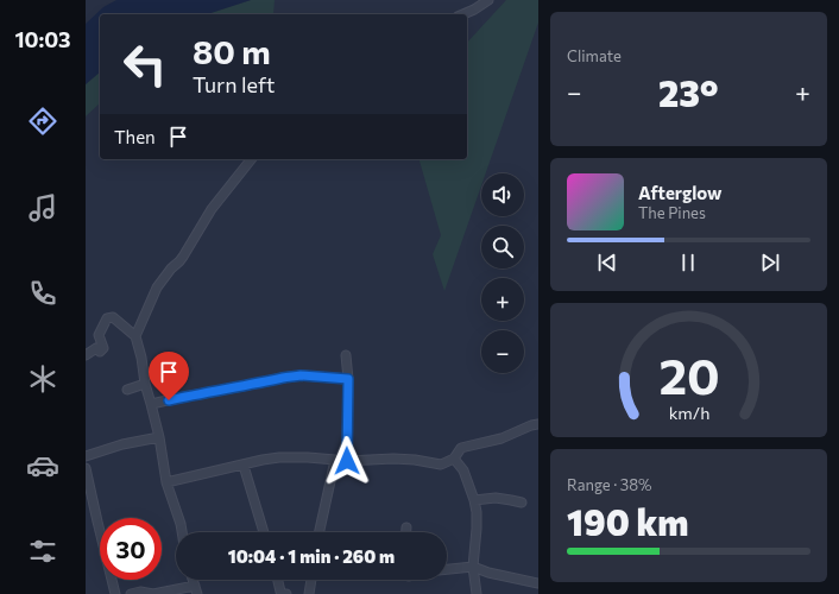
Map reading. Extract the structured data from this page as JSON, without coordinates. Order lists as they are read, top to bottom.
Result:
{
  "page": {
    "tabs": "10:03",
    "tile": [
      "Climate",
      ["Range · 38%", "190 km"]
    ],
    "turn": ["80 m", "Turn left"],
    "heat": ["−", "23°", "+"],
    "then": "Then",
    "map_buttons": ["+", "−"],
    "song": ["Afterglow", "The Pines"],
    "limit": "30",
    "trip": "10:04 · 1 min · 260 m",
    "gauge": ["20", "km/h"]
  }
}
